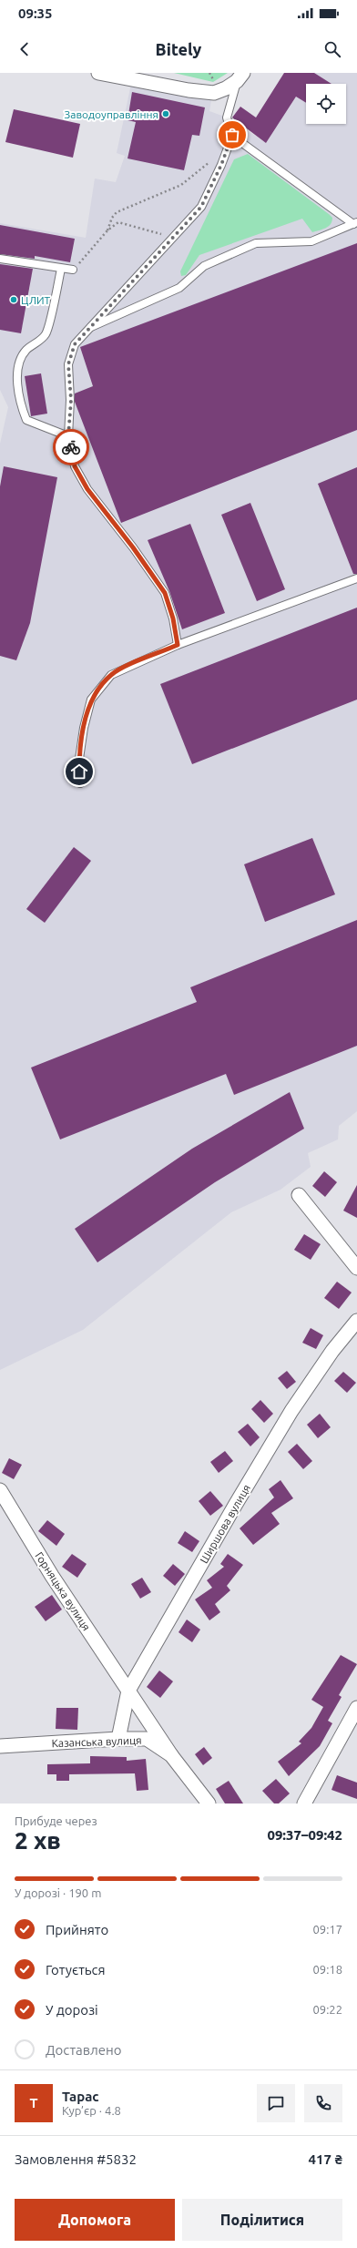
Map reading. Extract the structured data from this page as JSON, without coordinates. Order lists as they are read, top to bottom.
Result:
{
  "streets": {
    "street": ["Ширшова вулиця", "Горняцька вулиця", "Казанська вулиця"]
  },
  "crossings": [
    ["Ширшова вулиця", "Горняцька вулиця"],
    ["Ширшова вулиця", "Казанська вулиця"],
    ["Горняцька вулиця", "Казанська вулиця"]
  ],
  "places": ["Заводоуправління", "ЦЛИТ"],
  "page": {
    "status": "09:35",
    "header": "Bitely",
    "heading": ["2 хв", "Прибуде через", "09:37–09:42"],
    "panel": [
      "Тарас",
      "Кур’єр · 4.8",
      "Замовлення #5832",
      "417 ₴"
    ],
    "bar": "У дорозі · 190 m",
    "list": [
      ["Прийнято", "09:17"],
      ["Готується", "09:18"],
      ["У дорозі", "09:22"],
      "Доставлено"
    ],
    "round": "Т",
    "buttons": ["Допомога", "Поділитися"]
  }
}
